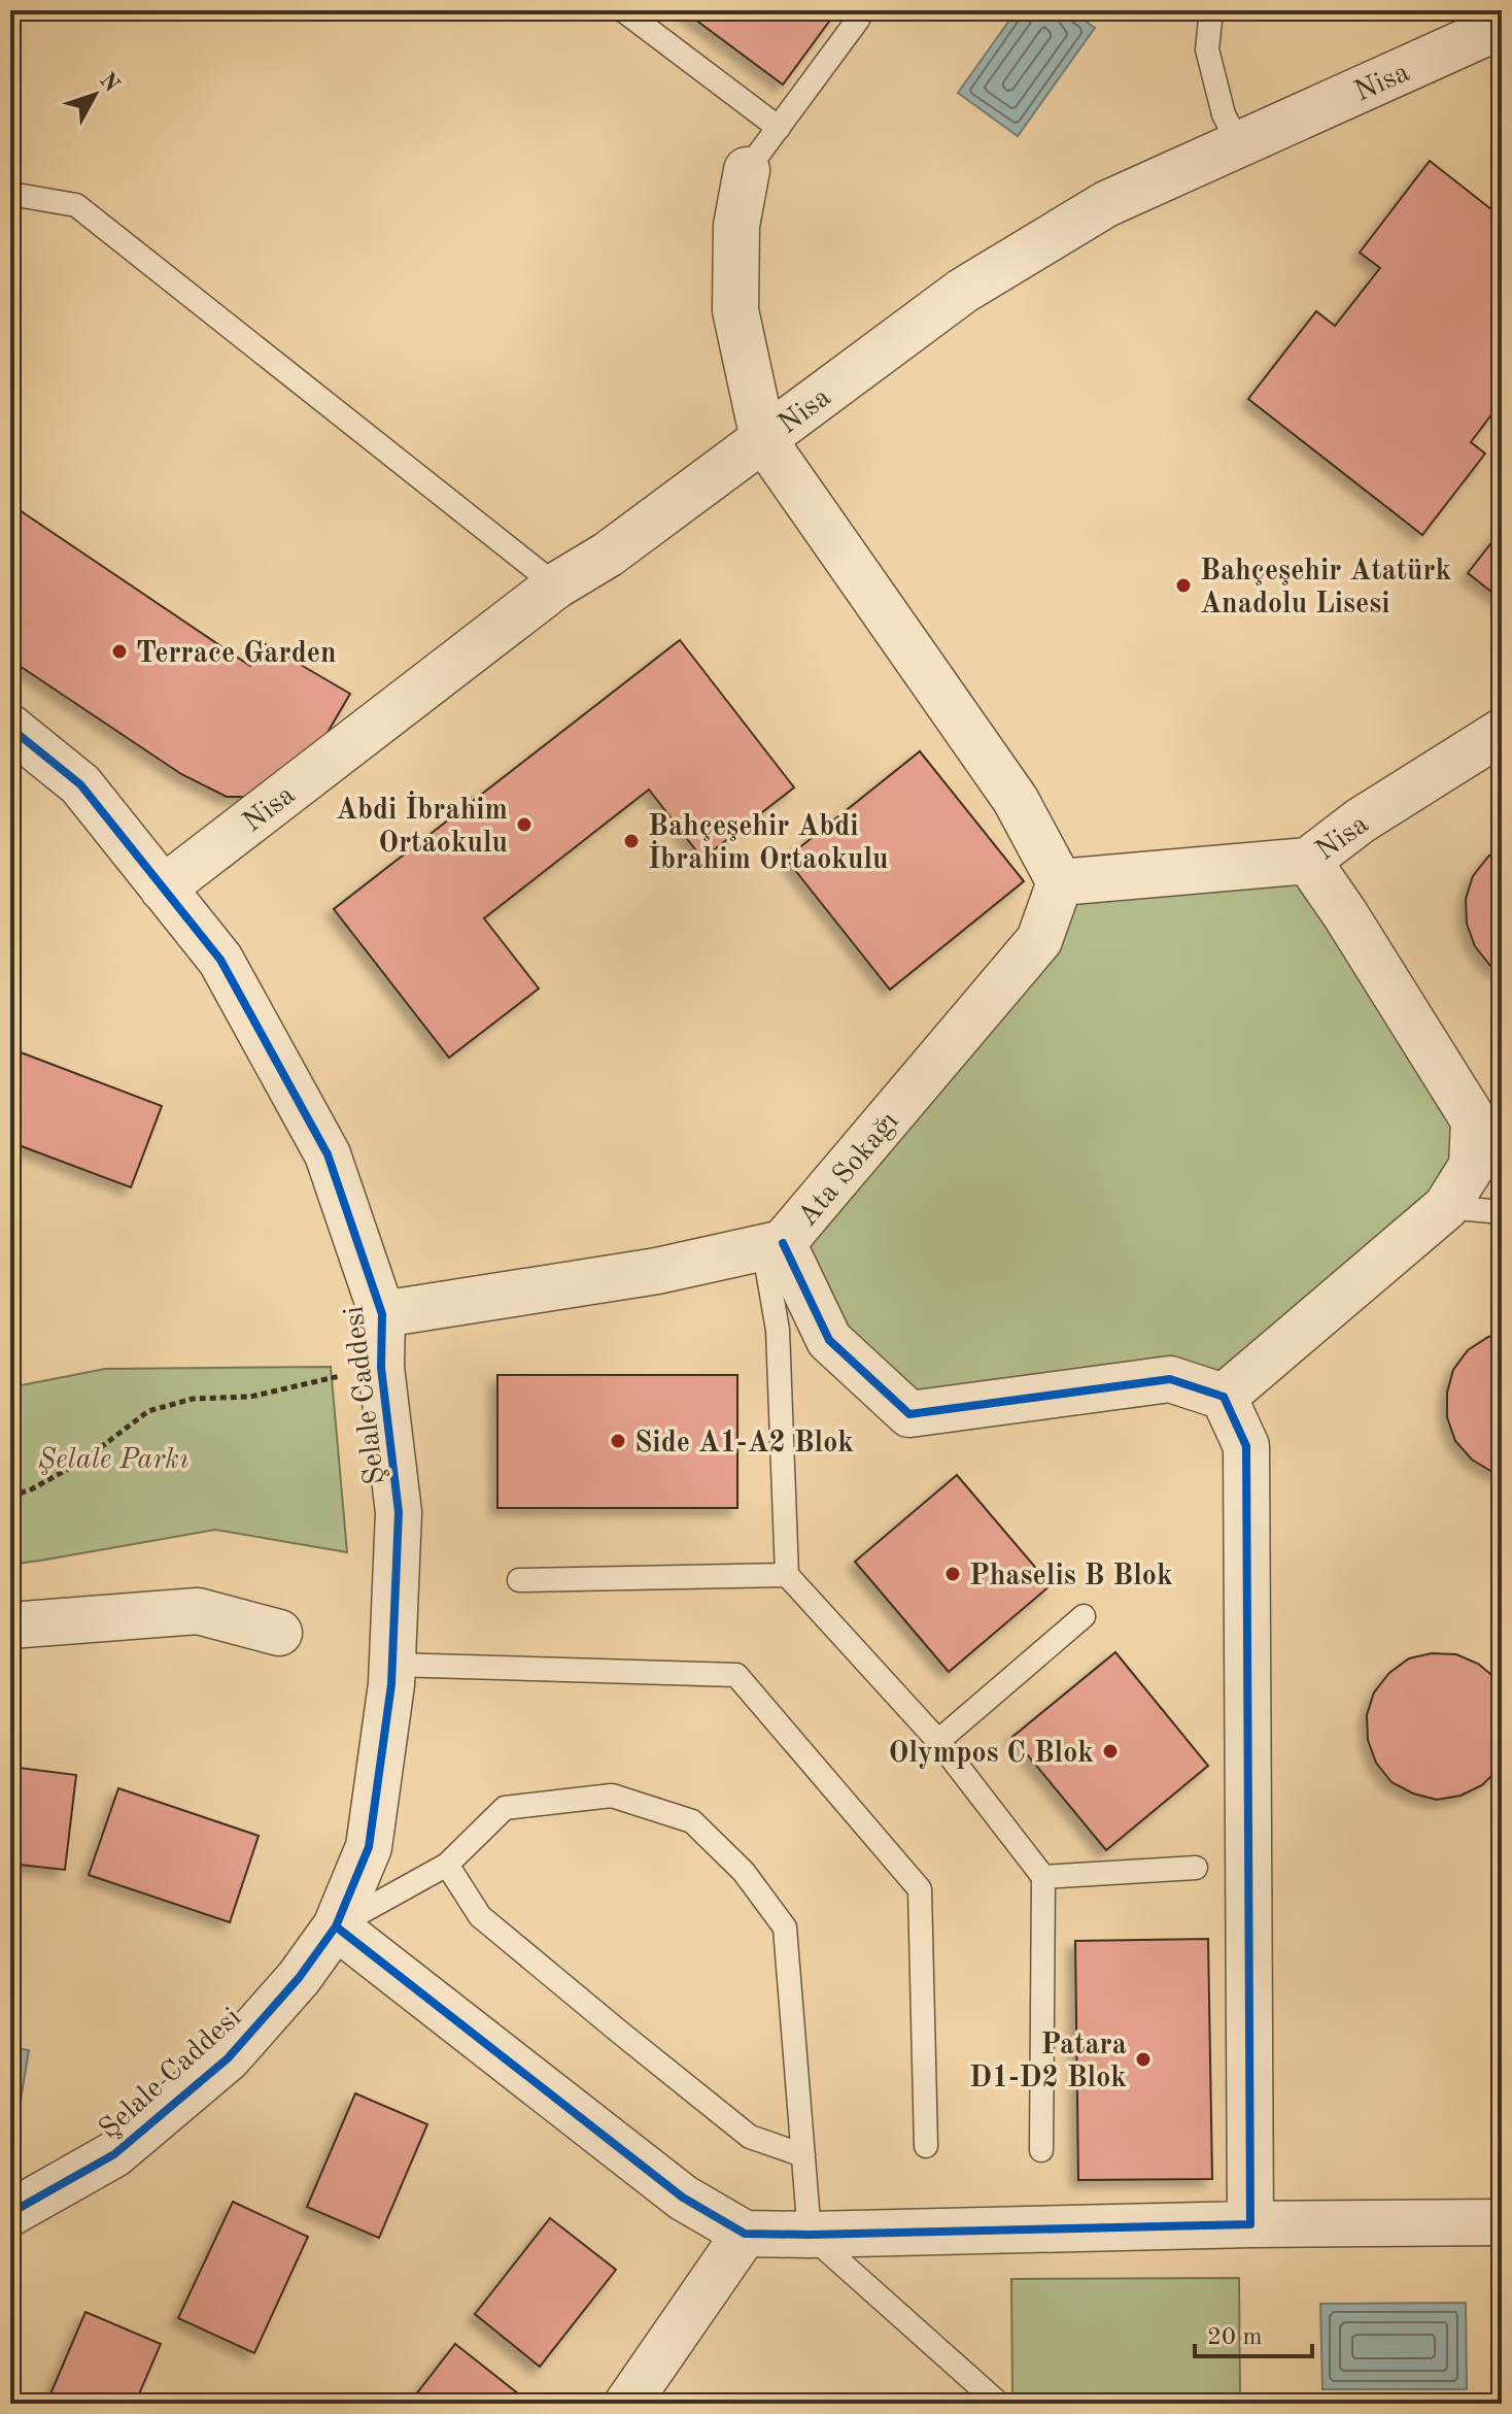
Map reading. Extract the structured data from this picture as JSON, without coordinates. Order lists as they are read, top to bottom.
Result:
{
  "streets": {
    "street": ["Nisa", "Ata Sokağı", "Şelale Caddesi"]
  },
  "crossings": [
    ["Nisa", "Ata Sokağı"],
    ["Nisa", "Şelale Caddesi"]
  ],
  "parks": ["Şelale Parkı"],
  "places": [
    "Bahçeşehir Atatürk Anadolu Lisesi",
    "Terrace Garden",
    "Abdi İbrahim Ortaokulu",
    "Bahçeşehir Abdi İbrahim Ortaokulu",
    "Side A1-A2 Blok",
    "Phaselis B Blok",
    "Olympos C Blok",
    "Patara D1-D2 Blok"
  ],
  "scale_bar": "20 m",
  "north": "top right"
}
